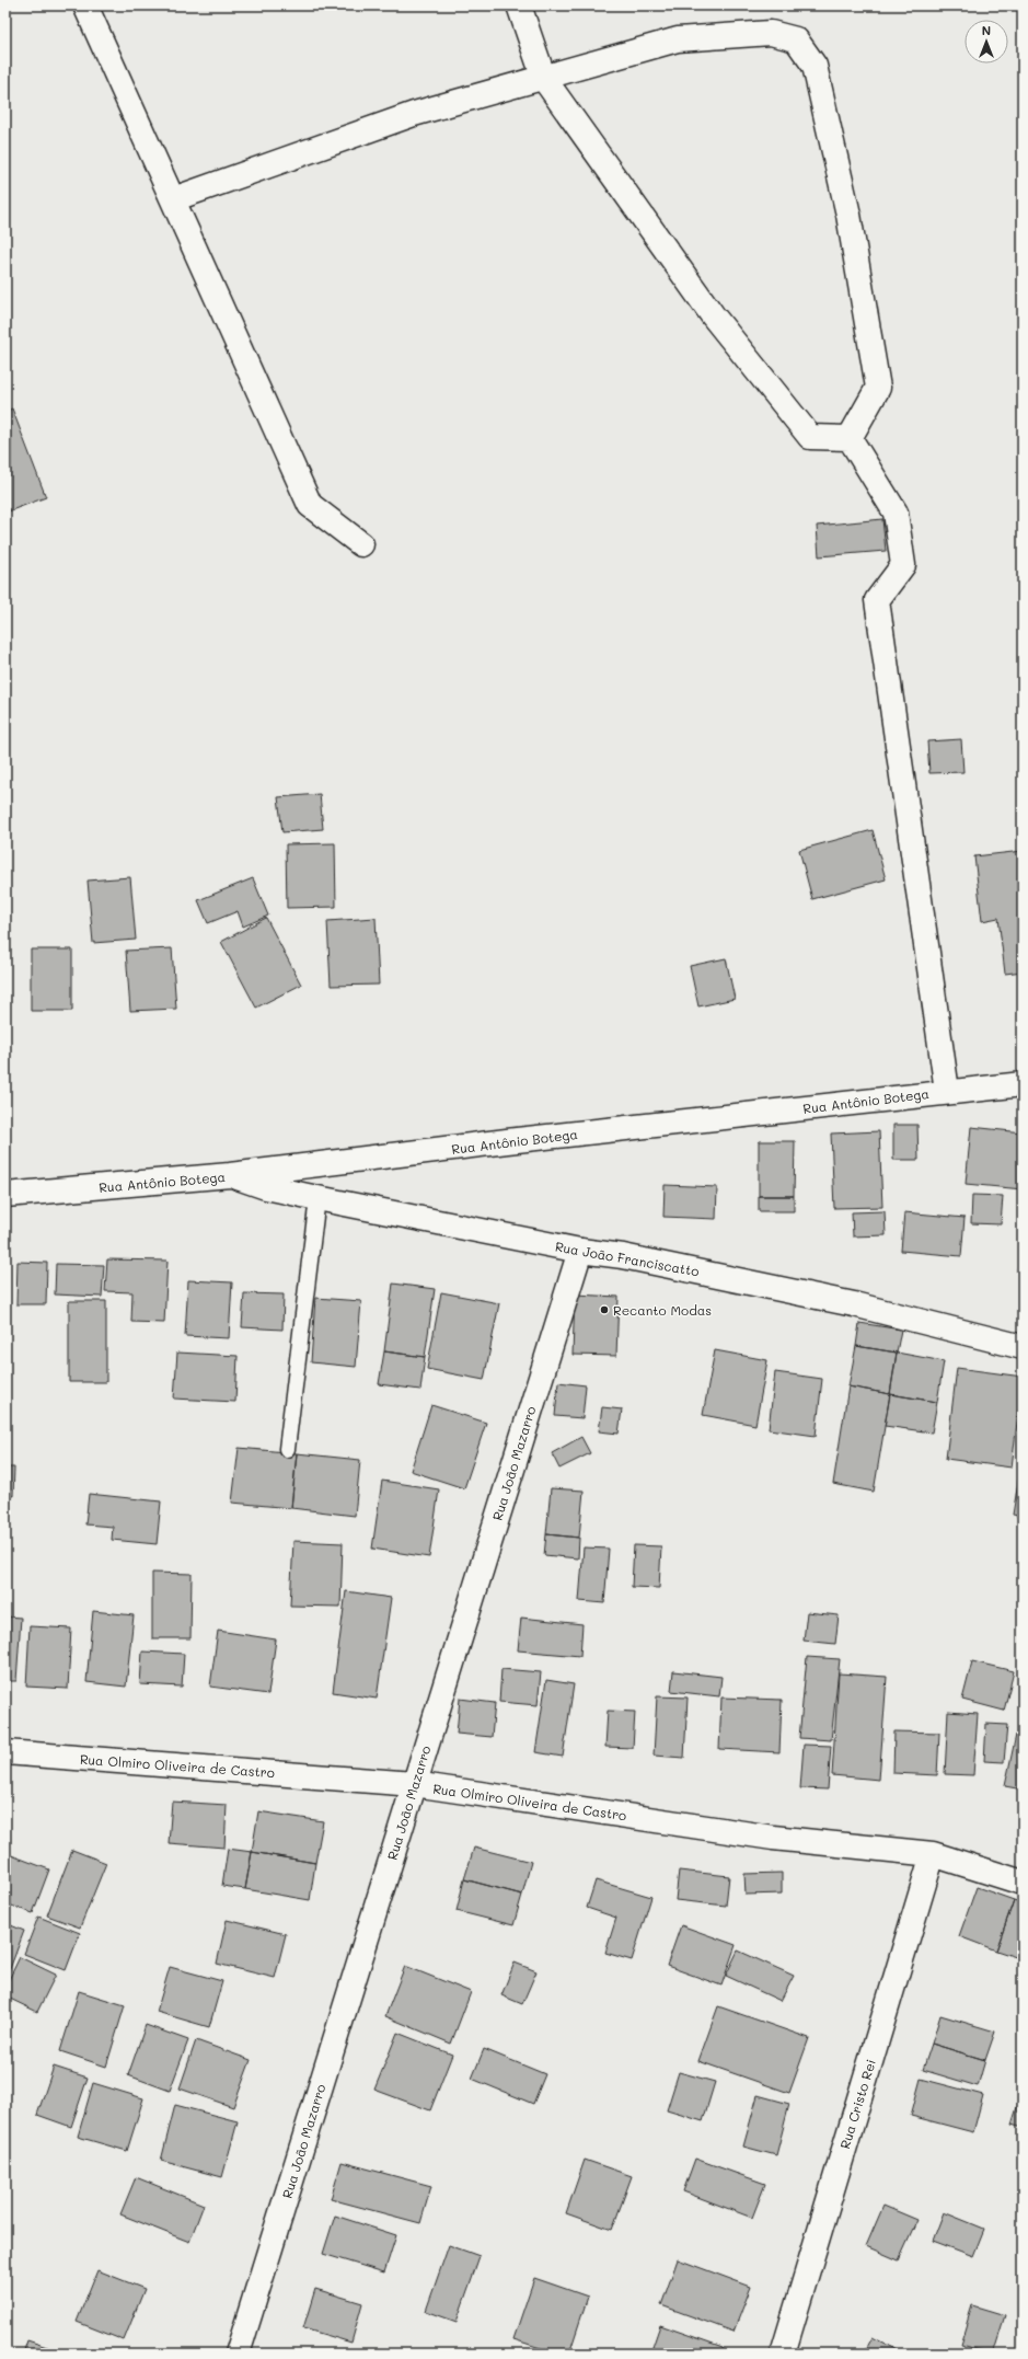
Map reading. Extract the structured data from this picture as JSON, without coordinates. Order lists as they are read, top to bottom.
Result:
{
  "streets": {
    "street": [
      "Rua Antônio Botega",
      "Rua João Franciscatto",
      "Rua João Mazarro",
      "Rua Olmiro Oliveira de Castro",
      "Rua Cristo Rei"
    ]
  },
  "crossings": [
    ["Rua Antônio Botega", "Rua João Franciscatto"],
    ["Rua João Franciscatto", "Rua João Mazarro"],
    ["Rua João Mazarro", "Rua Olmiro Oliveira de Castro"],
    ["Rua Olmiro Oliveira de Castro", "Rua Cristo Rei"]
  ],
  "places": ["Recanto Modas"],
  "north": "top"
}
